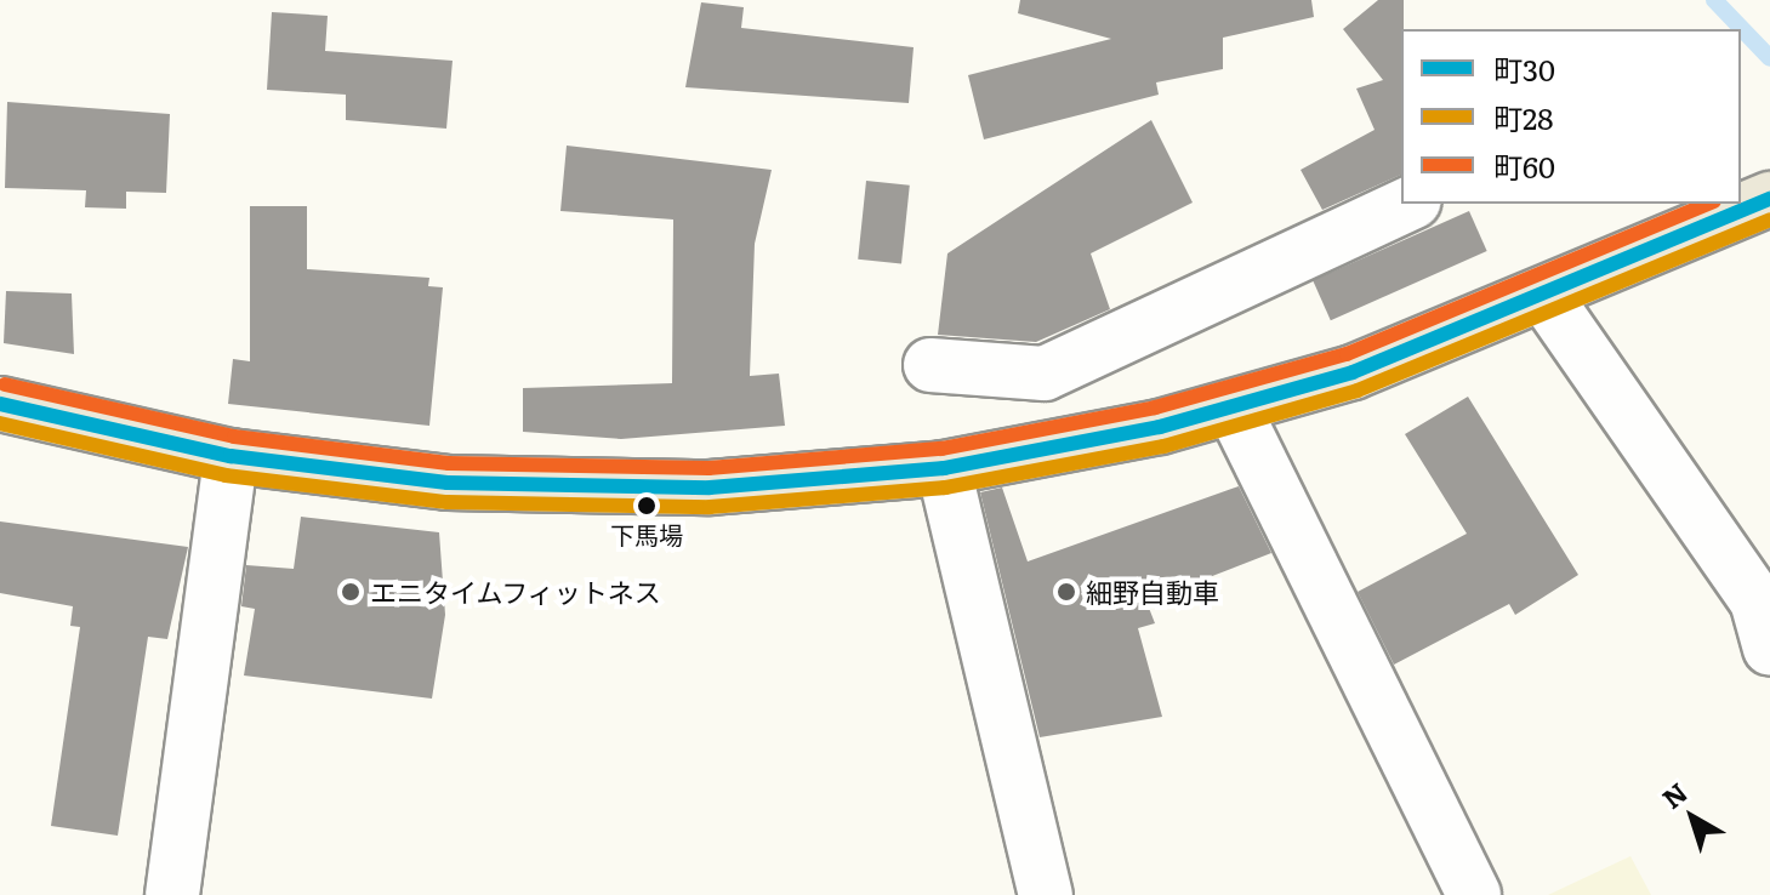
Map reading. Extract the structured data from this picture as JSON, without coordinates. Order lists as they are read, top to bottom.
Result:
{
  "places": ["下馬場", "エニタイムフィットネス", "細野自動車"],
  "lines": ["transit line 町30", "transit line 町60", "transit line 町28"],
  "legend": ["町30", "町28", "町60"],
  "north": "top left"
}
